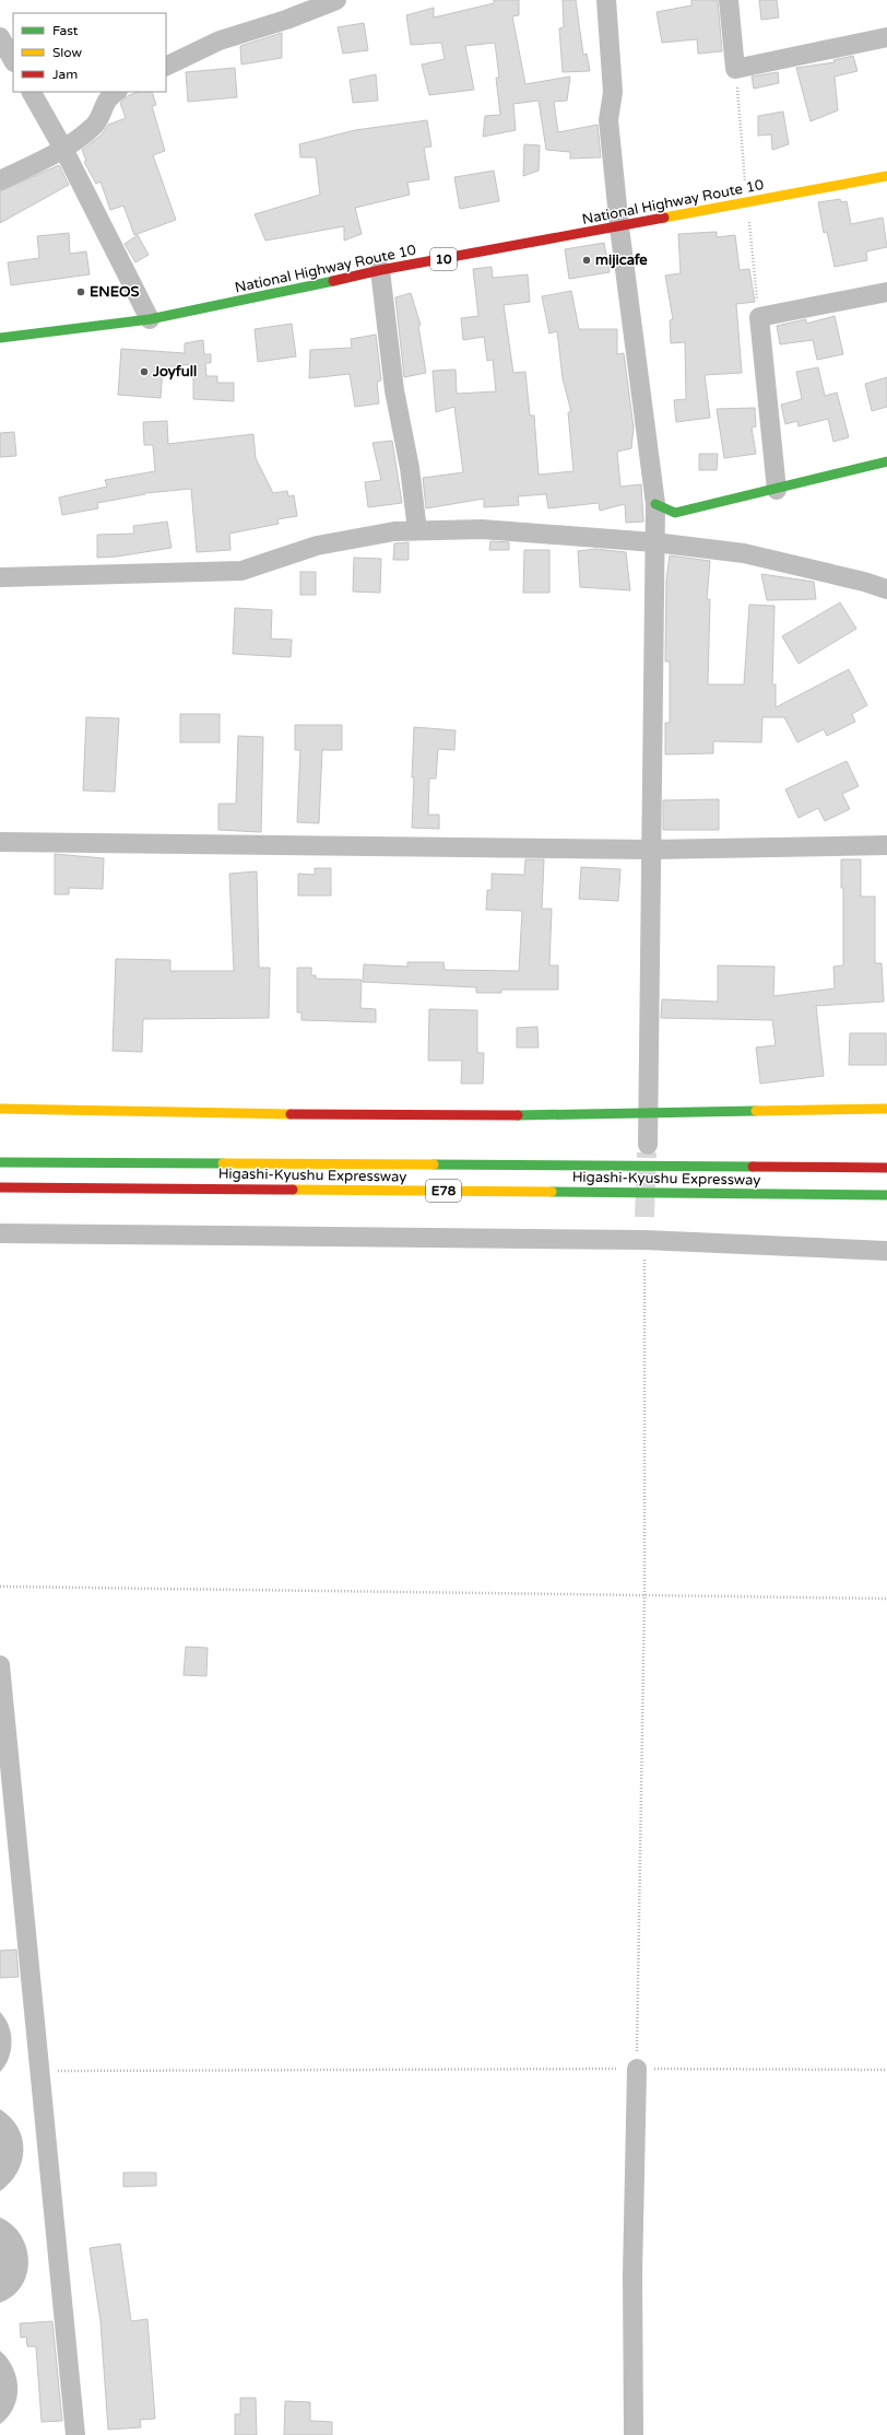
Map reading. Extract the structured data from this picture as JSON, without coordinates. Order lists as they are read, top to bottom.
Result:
{
  "streets": {
    "main road": [
      "National Highway Route 10",
      "10",
      "Higashi-Kyushu Expressway",
      "E78"
    ]
  },
  "places": ["mijicafe", "ENEOS", "Joyfull"],
  "legend": ["Fast", "Slow", "Jam"]
}
